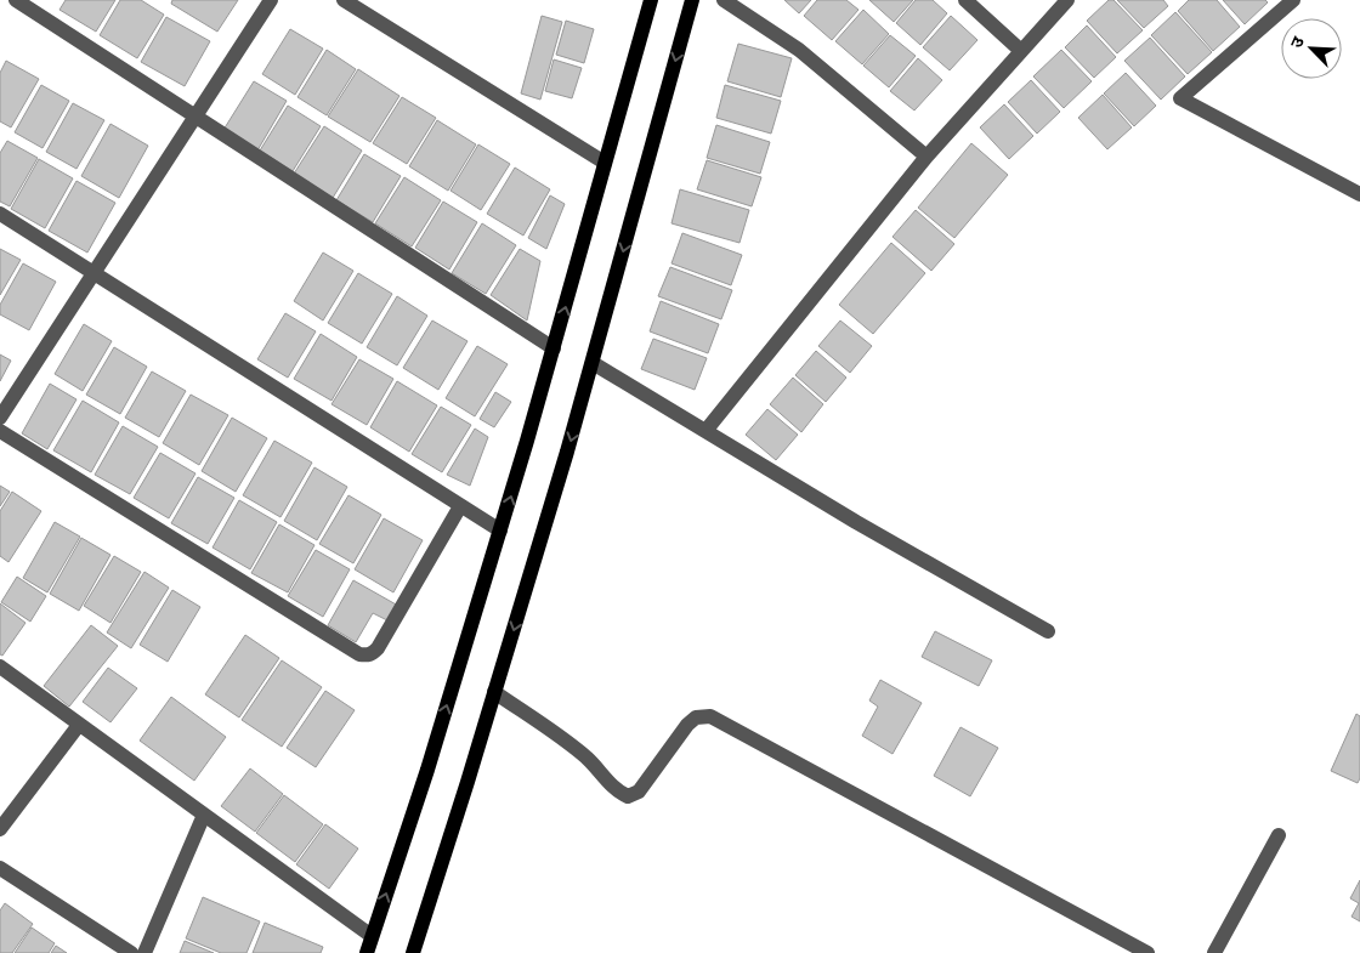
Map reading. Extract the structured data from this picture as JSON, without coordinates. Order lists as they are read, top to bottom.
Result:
{
  "north": "top left"
}
